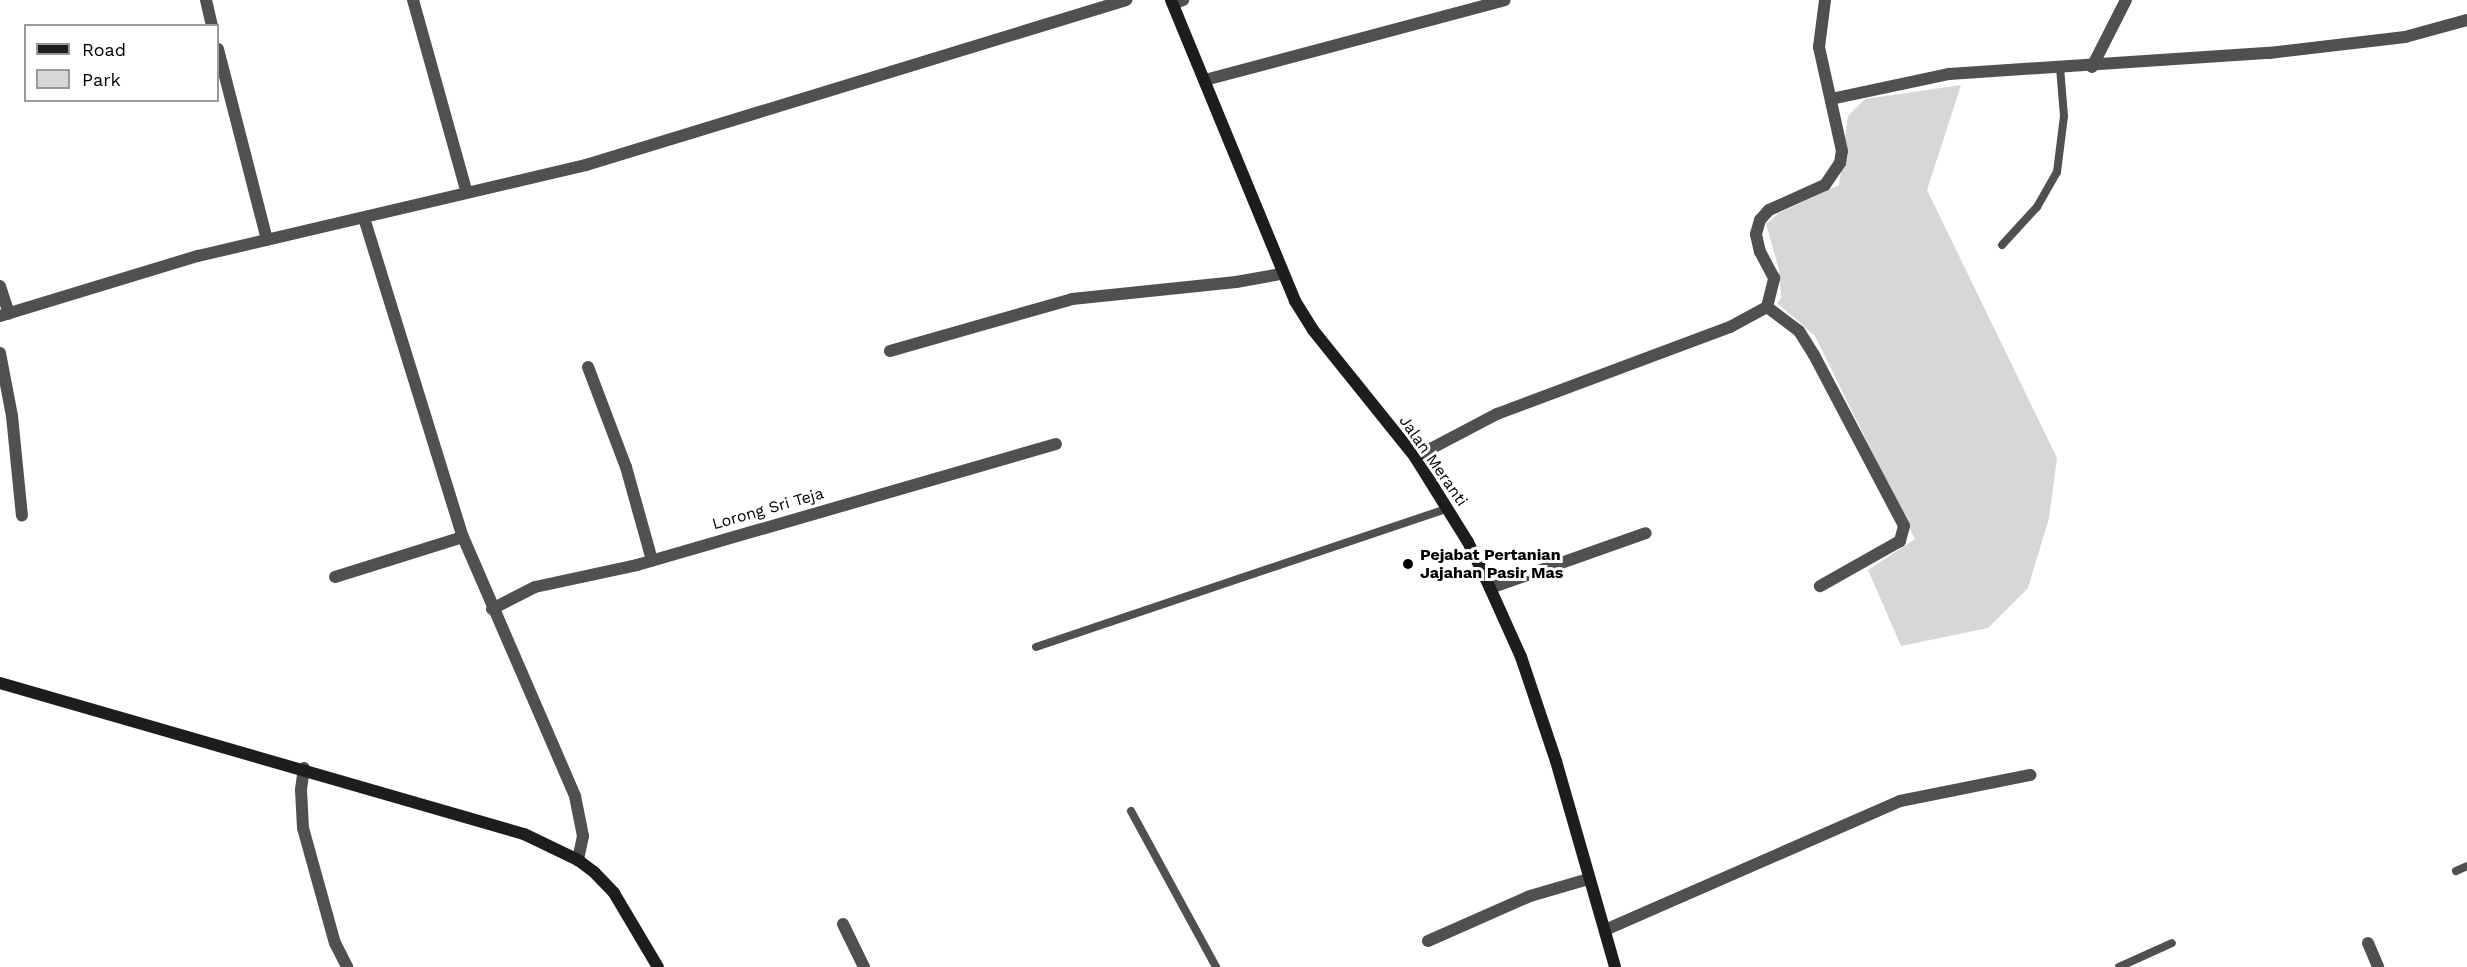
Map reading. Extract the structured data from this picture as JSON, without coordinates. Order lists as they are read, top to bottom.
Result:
{
  "streets": {
    "street": ["Jalan Meranti", "Lorong Sri Teja"]
  },
  "places": ["Pejabat Pertanian Jajahan Pasir Mas"],
  "legend": ["Road", "Park"]
}
